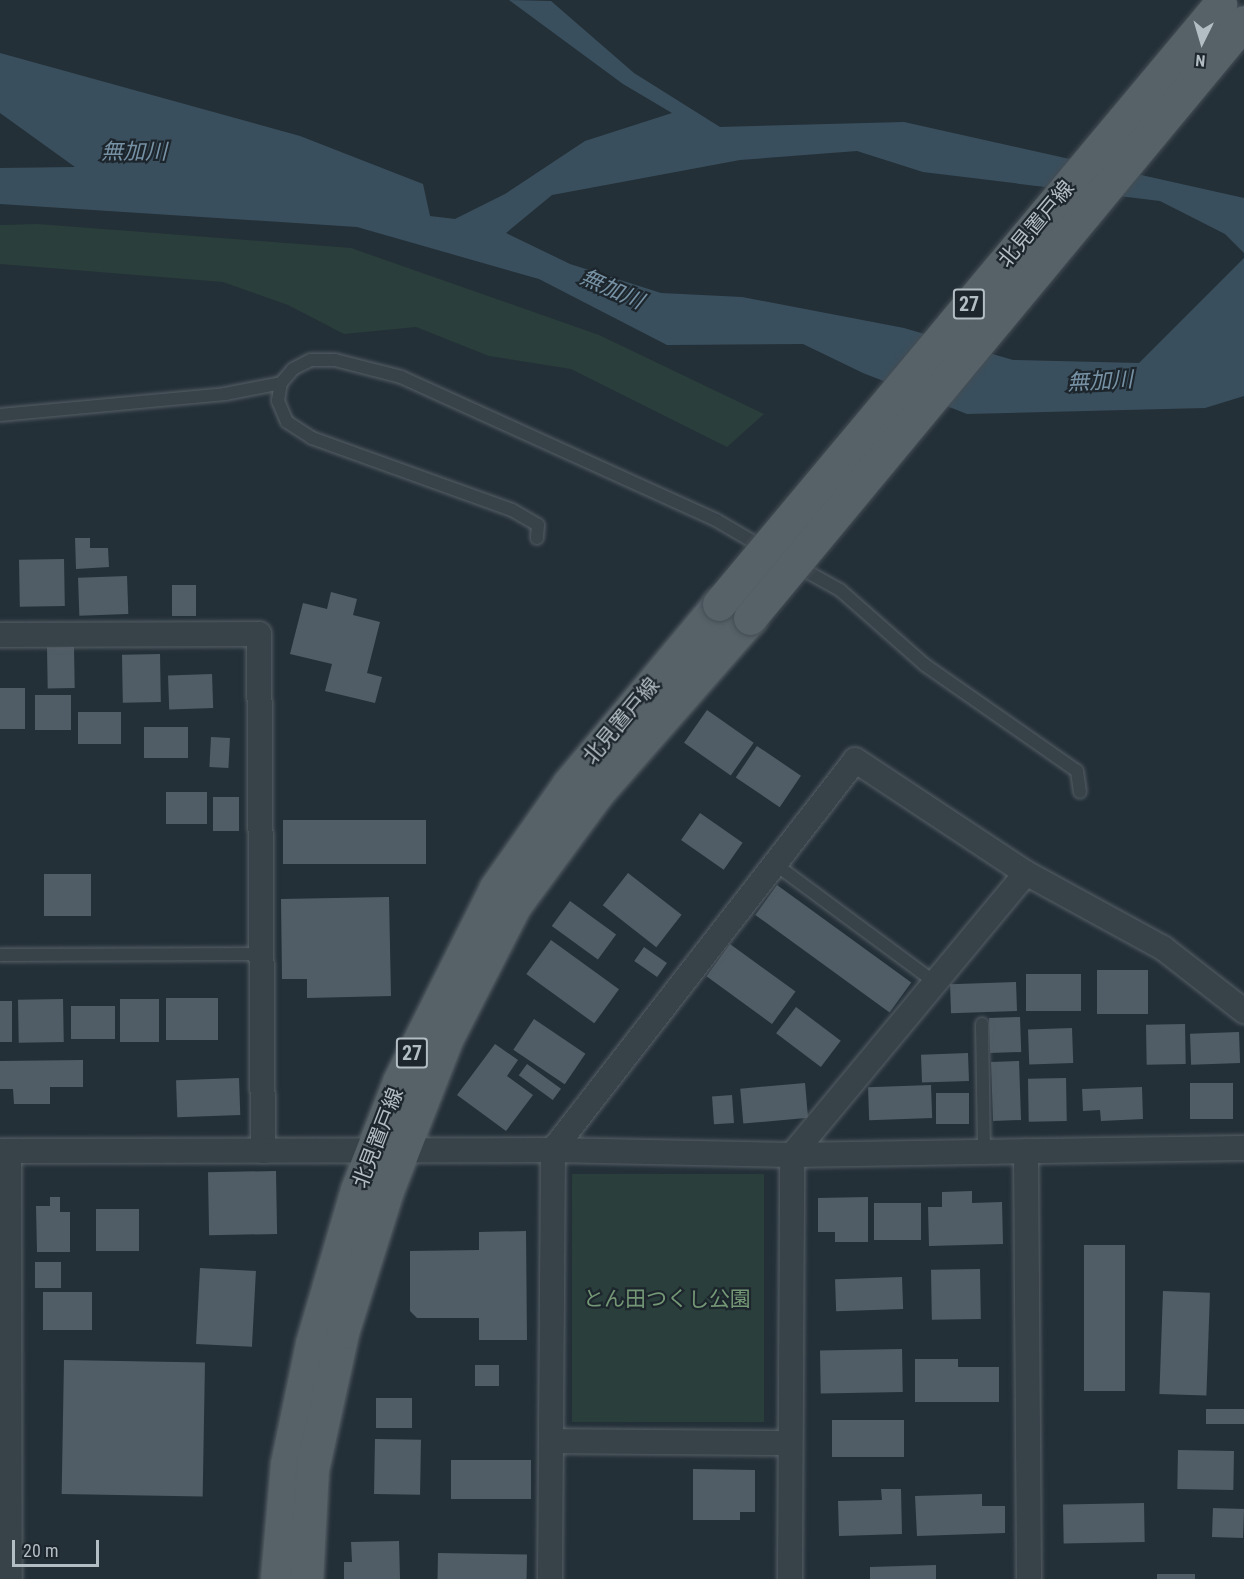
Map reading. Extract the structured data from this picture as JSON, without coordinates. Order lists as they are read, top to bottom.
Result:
{
  "streets": {
    "main road": ["北見置戸線", "27"]
  },
  "water": ["無加川"],
  "parks": ["とん田つくし公園"],
  "scale_bar": "20 m",
  "north": "bottom"
}
